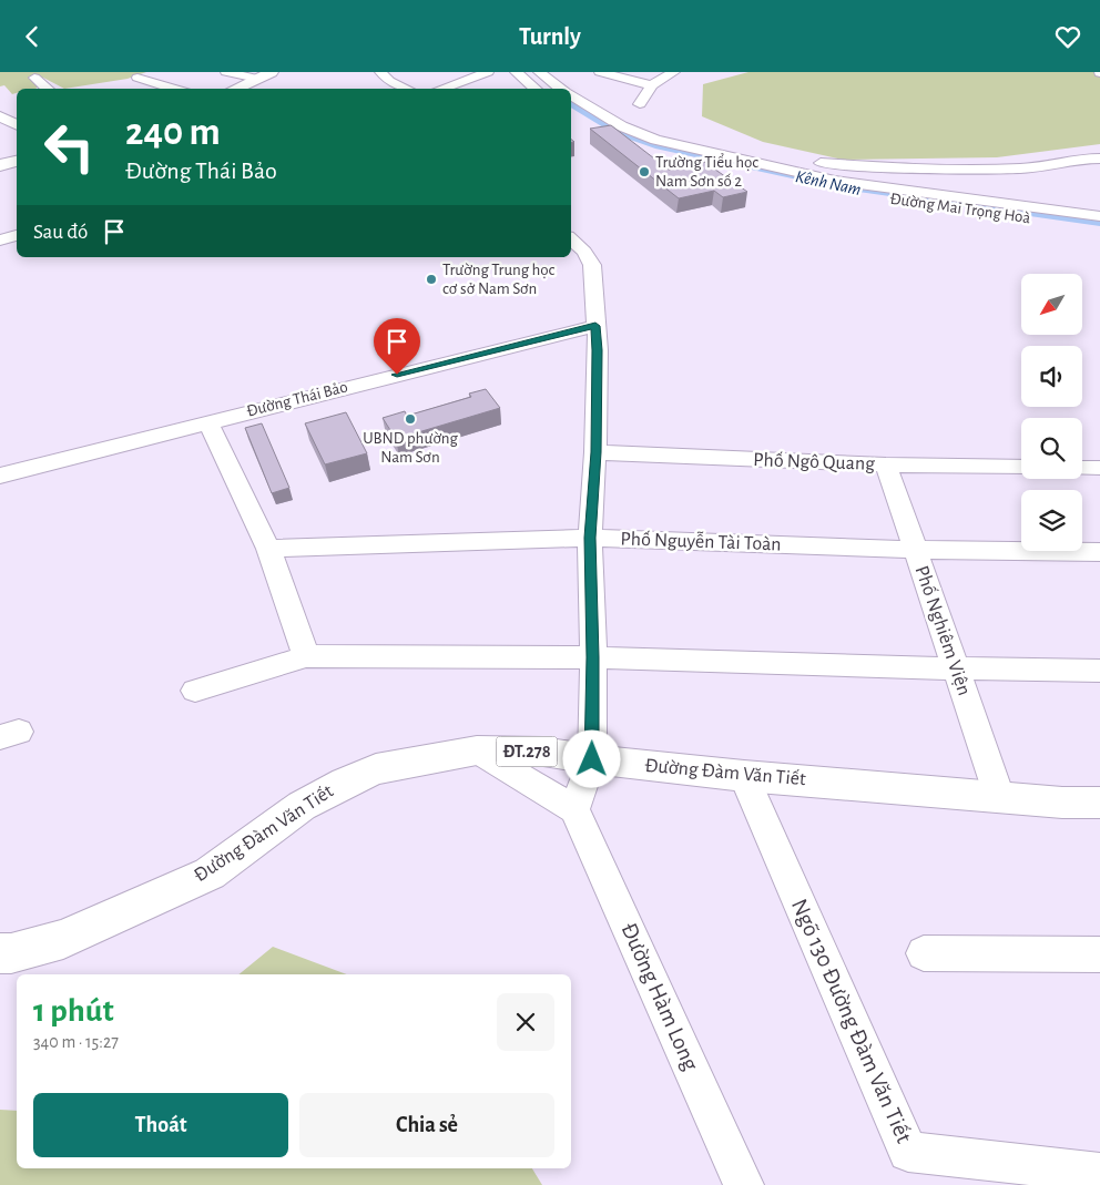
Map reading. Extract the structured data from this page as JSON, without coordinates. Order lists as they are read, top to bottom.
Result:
{
  "streets": {
    "main road": ["ĐT.278", "Đường Đàm Văn Tiết"],
    "street": [
      "Đường Mai Trọng Hoà",
      "Đường Thái Bảo",
      "Phố Ngô Quang",
      "Phố Nguyễn Tài Toàn",
      "Phố Nghiêm Viện",
      "Đường Hàm Long",
      "Ngõ 130 Đường Đàm Văn Tiết"
    ]
  },
  "crossings": [
    ["Phố Ngô Quang", "Phố Nghiêm Viện"],
    ["Phố Nguyễn Tài Toàn", "Phố Nghiêm Viện"],
    ["Phố Nghiêm Viện", "Đường Đàm Văn Tiết"],
    ["Đường Đàm Văn Tiết", "Ngõ 130 Đường Đàm Văn Tiết"]
  ],
  "water": ["Kênh Nam"],
  "places": ["Trường Tiểu học Nam Sơn số 2", "Trường Trung học cơ sở Nam Sơn", "UBND phường Nam Sơn"],
  "north": "bottom left",
  "page": {
    "header": "Turnly",
    "turn": ["240 m", "Đường Thái Bảo"],
    "then": "Sau đó",
    "heading": ["1 phút", "340 m · 15:27"],
    "buttons": ["Thoát", "Chia sẻ"]
  }
}
